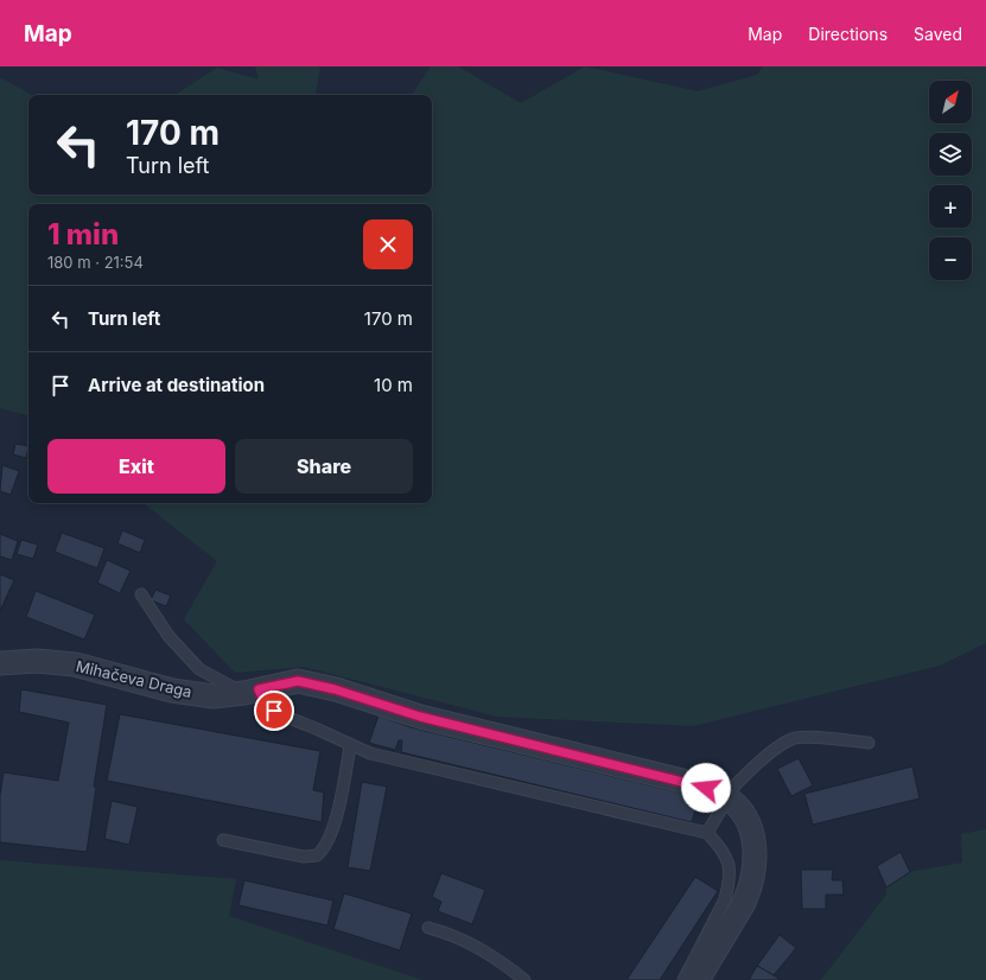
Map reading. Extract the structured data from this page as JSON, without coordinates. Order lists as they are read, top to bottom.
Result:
{
  "streets": {
    "street": ["Mihačeva Draga"]
  },
  "north": "top right",
  "page": {
    "header": "Map",
    "nav": ["Map", "Directions", "Saved"],
    "map_buttons": ["+", "−"],
    "turn": ["170 m", "Turn left"],
    "heading": ["1 min", "180 m · 21:54"],
    "list": [
      {
        "name": "Turn left",
        "value": "170 m"
      },
      {
        "name": "Arrive at destination",
        "value": "10 m"
      }
    ],
    "buttons": ["Exit", "Share"]
  }
}
